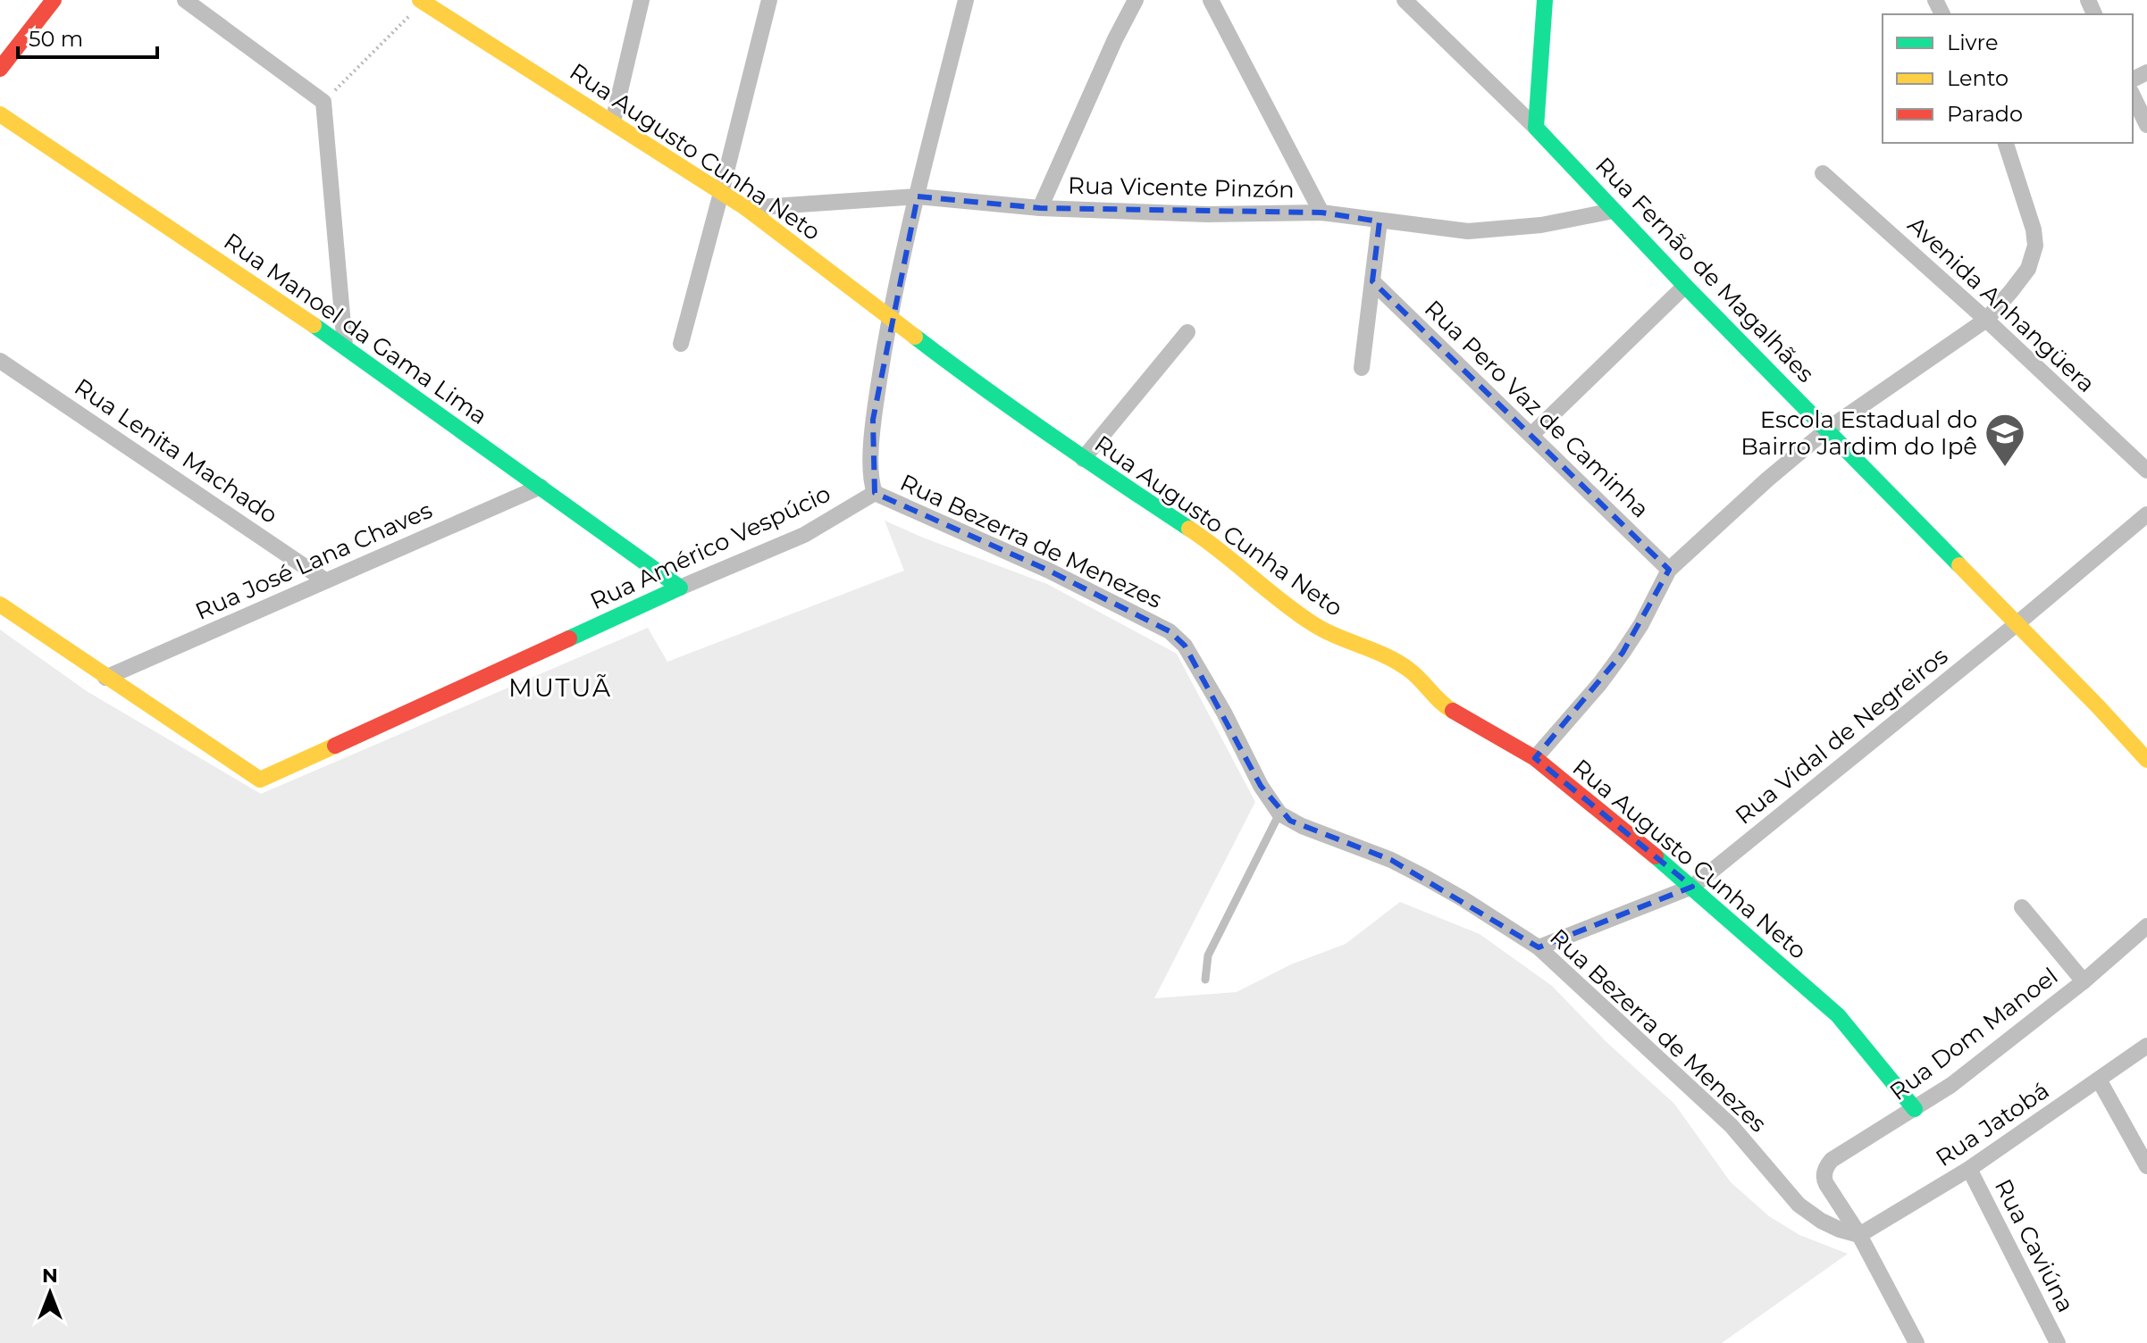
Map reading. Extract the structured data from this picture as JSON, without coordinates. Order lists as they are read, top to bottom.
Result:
{
  "streets": {
    "street": [
      "Rua Augusto Cunha Neto",
      "Rua Vicente Pinzón",
      "Rua Fernão de Magalhães",
      "Avenida Anhangüera",
      "Rua Manoel da Gama Lima",
      "Rua Pero Vaz de Caminha",
      "Rua Lenita Machado",
      "Rua Bezerra de Menezes",
      "Rua Américo Vespúcio",
      "Rua José Lana Chaves",
      "Rua Vidal de Negreiros",
      "Rua Dom Manoel",
      "Rua Jatobá",
      "Rua Caviúna"
    ]
  },
  "crossings": [
    ["Rua Augusto Cunha Neto", "Rua Vicente Pinzón"],
    ["Rua Augusto Cunha Neto", "Rua Vidal de Negreiros"],
    ["Rua Augusto Cunha Neto", "Rua Dom Manoel"],
    ["Rua Vicente Pinzón", "Rua Fernão de Magalhães"],
    ["Rua Fernão de Magalhães", "Rua Vidal de Negreiros"],
    ["Rua Manoel da Gama Lima", "Rua Américo Vespúcio"],
    ["Rua Manoel da Gama Lima", "Rua José Lana Chaves"],
    ["Rua Lenita Machado", "Rua José Lana Chaves"],
    ["Rua Bezerra de Menezes", "Rua Américo Vespúcio"],
    ["Rua Bezerra de Menezes", "Rua Vidal de Negreiros"],
    ["Rua Bezerra de Menezes", "Rua Dom Manoel"],
    ["Rua Bezerra de Menezes", "Rua Jatobá"],
    ["Rua Américo Vespúcio", "Rua José Lana Chaves"],
    ["Rua Dom Manoel", "Rua Jatobá"],
    ["Rua Jatobá", "Rua Caviúna"]
  ],
  "districts": ["MUTUÃ"],
  "places": {
    "school or university": ["Escola Estadual do Bairro Jardim do Ipê"]
  },
  "legend": ["Livre", "Lento", "Parado"],
  "scale_bar": "50 m",
  "north": "top"
}
